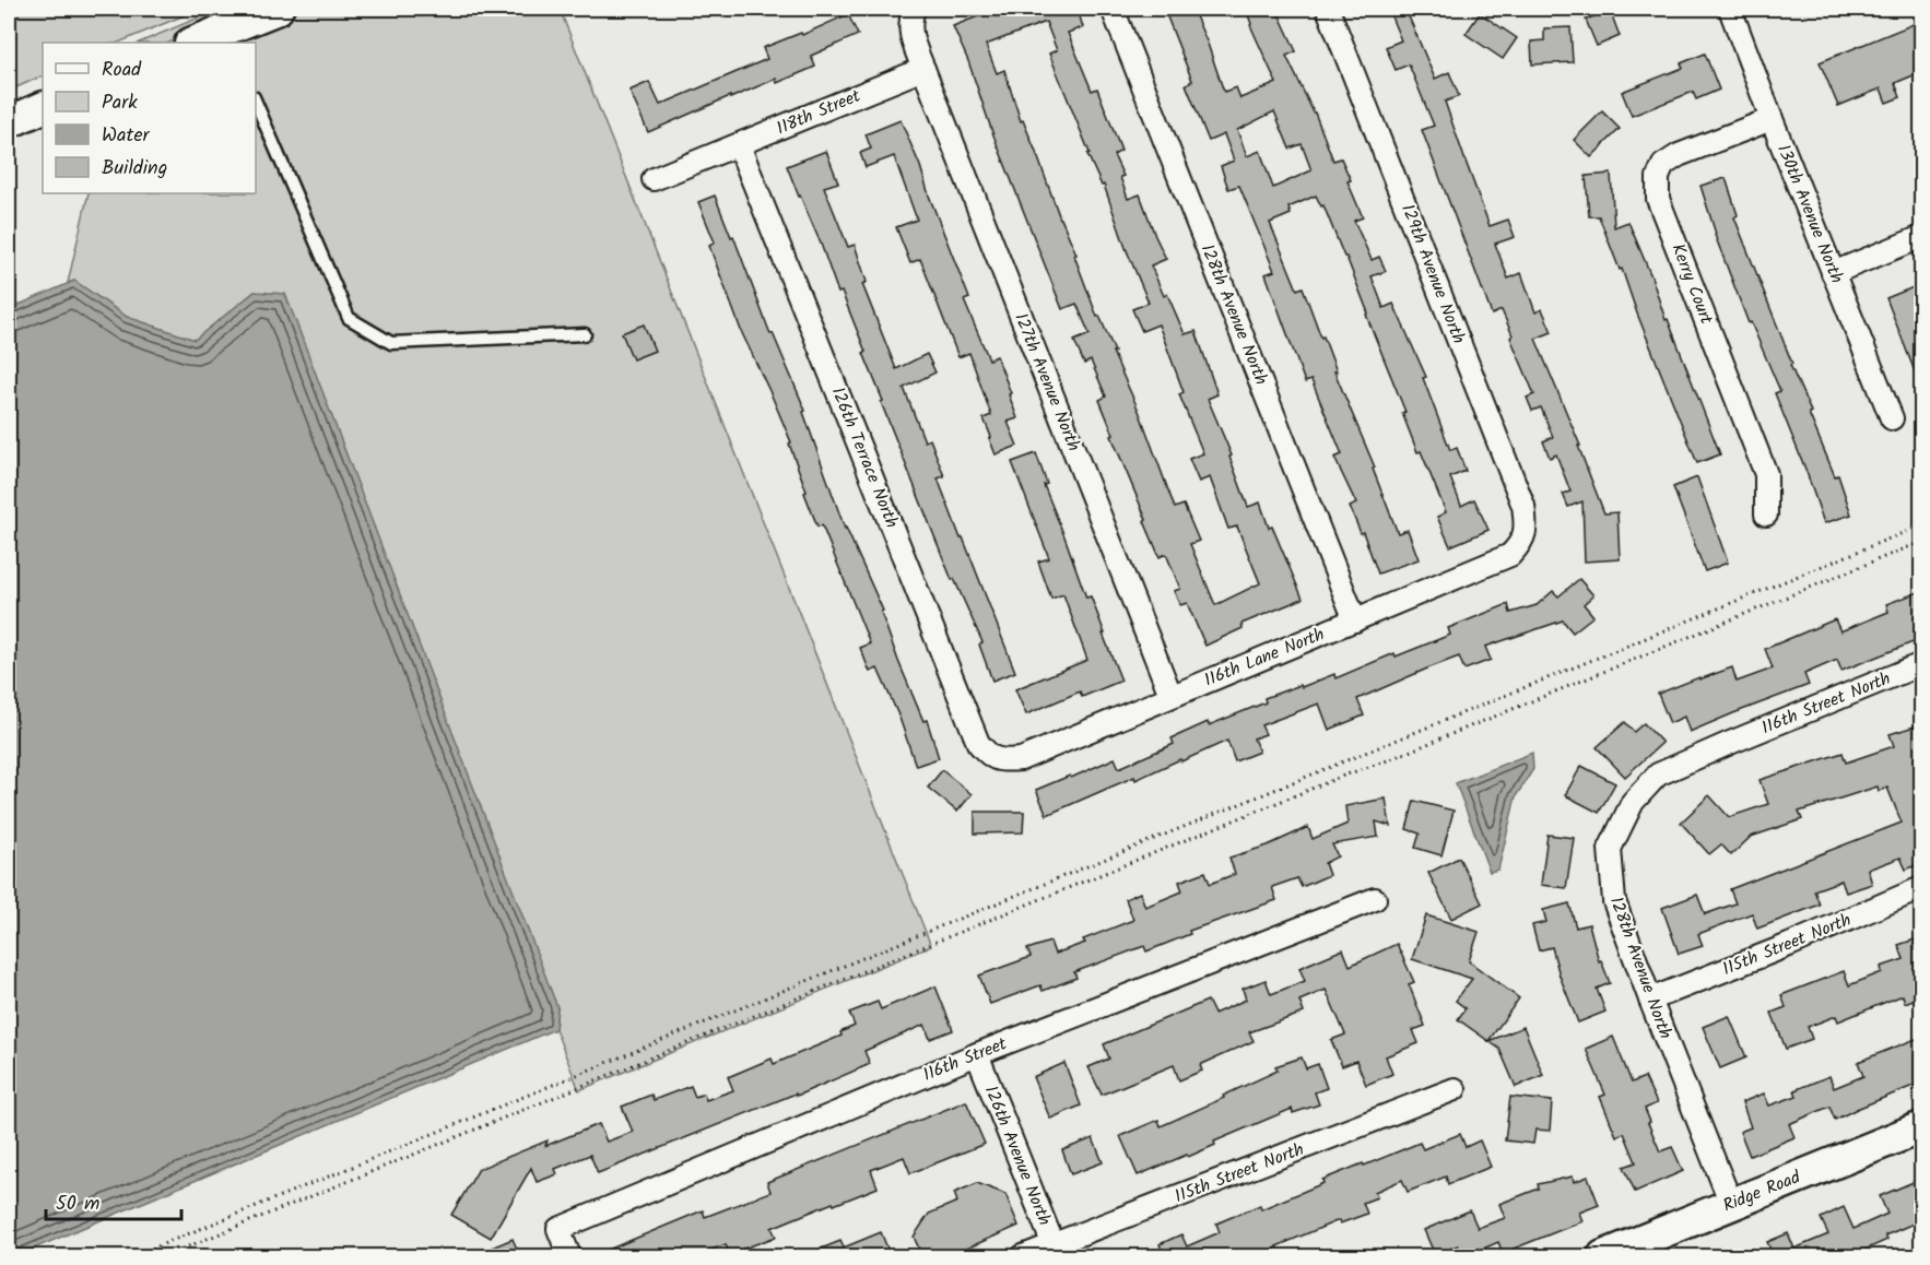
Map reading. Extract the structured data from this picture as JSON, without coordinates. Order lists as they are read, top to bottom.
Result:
{
  "streets": {
    "street": [
      "118th Street",
      "130th Avenue North",
      "129th Avenue North",
      "Kerry Court",
      "128th Avenue North",
      "127th Avenue North",
      "126th Terrace North",
      "116th Lane North",
      "116th Street North",
      "115th Street North",
      "116th Street",
      "126th Avenue North",
      "Ridge Road"
    ]
  },
  "crossings": [
    ["118th Street", "127th Avenue North"],
    ["118th Street", "126th Terrace North"],
    ["130th Avenue North", "Kerry Court"],
    ["129th Avenue North", "116th Lane North"],
    ["128th Avenue North", "116th Lane North"],
    ["128th Avenue North", "116th Street North"],
    ["128th Avenue North", "115th Street North"],
    ["128th Avenue North", "Ridge Road"],
    ["127th Avenue North", "116th Lane North"],
    ["126th Terrace North", "116th Lane North"],
    ["115th Street North", "126th Avenue North"],
    ["116th Street", "126th Avenue North"]
  ],
  "legend": [
    "Road",
    "Park",
    "Water",
    "Building"
  ],
  "scale_bar": "50 m"
}
